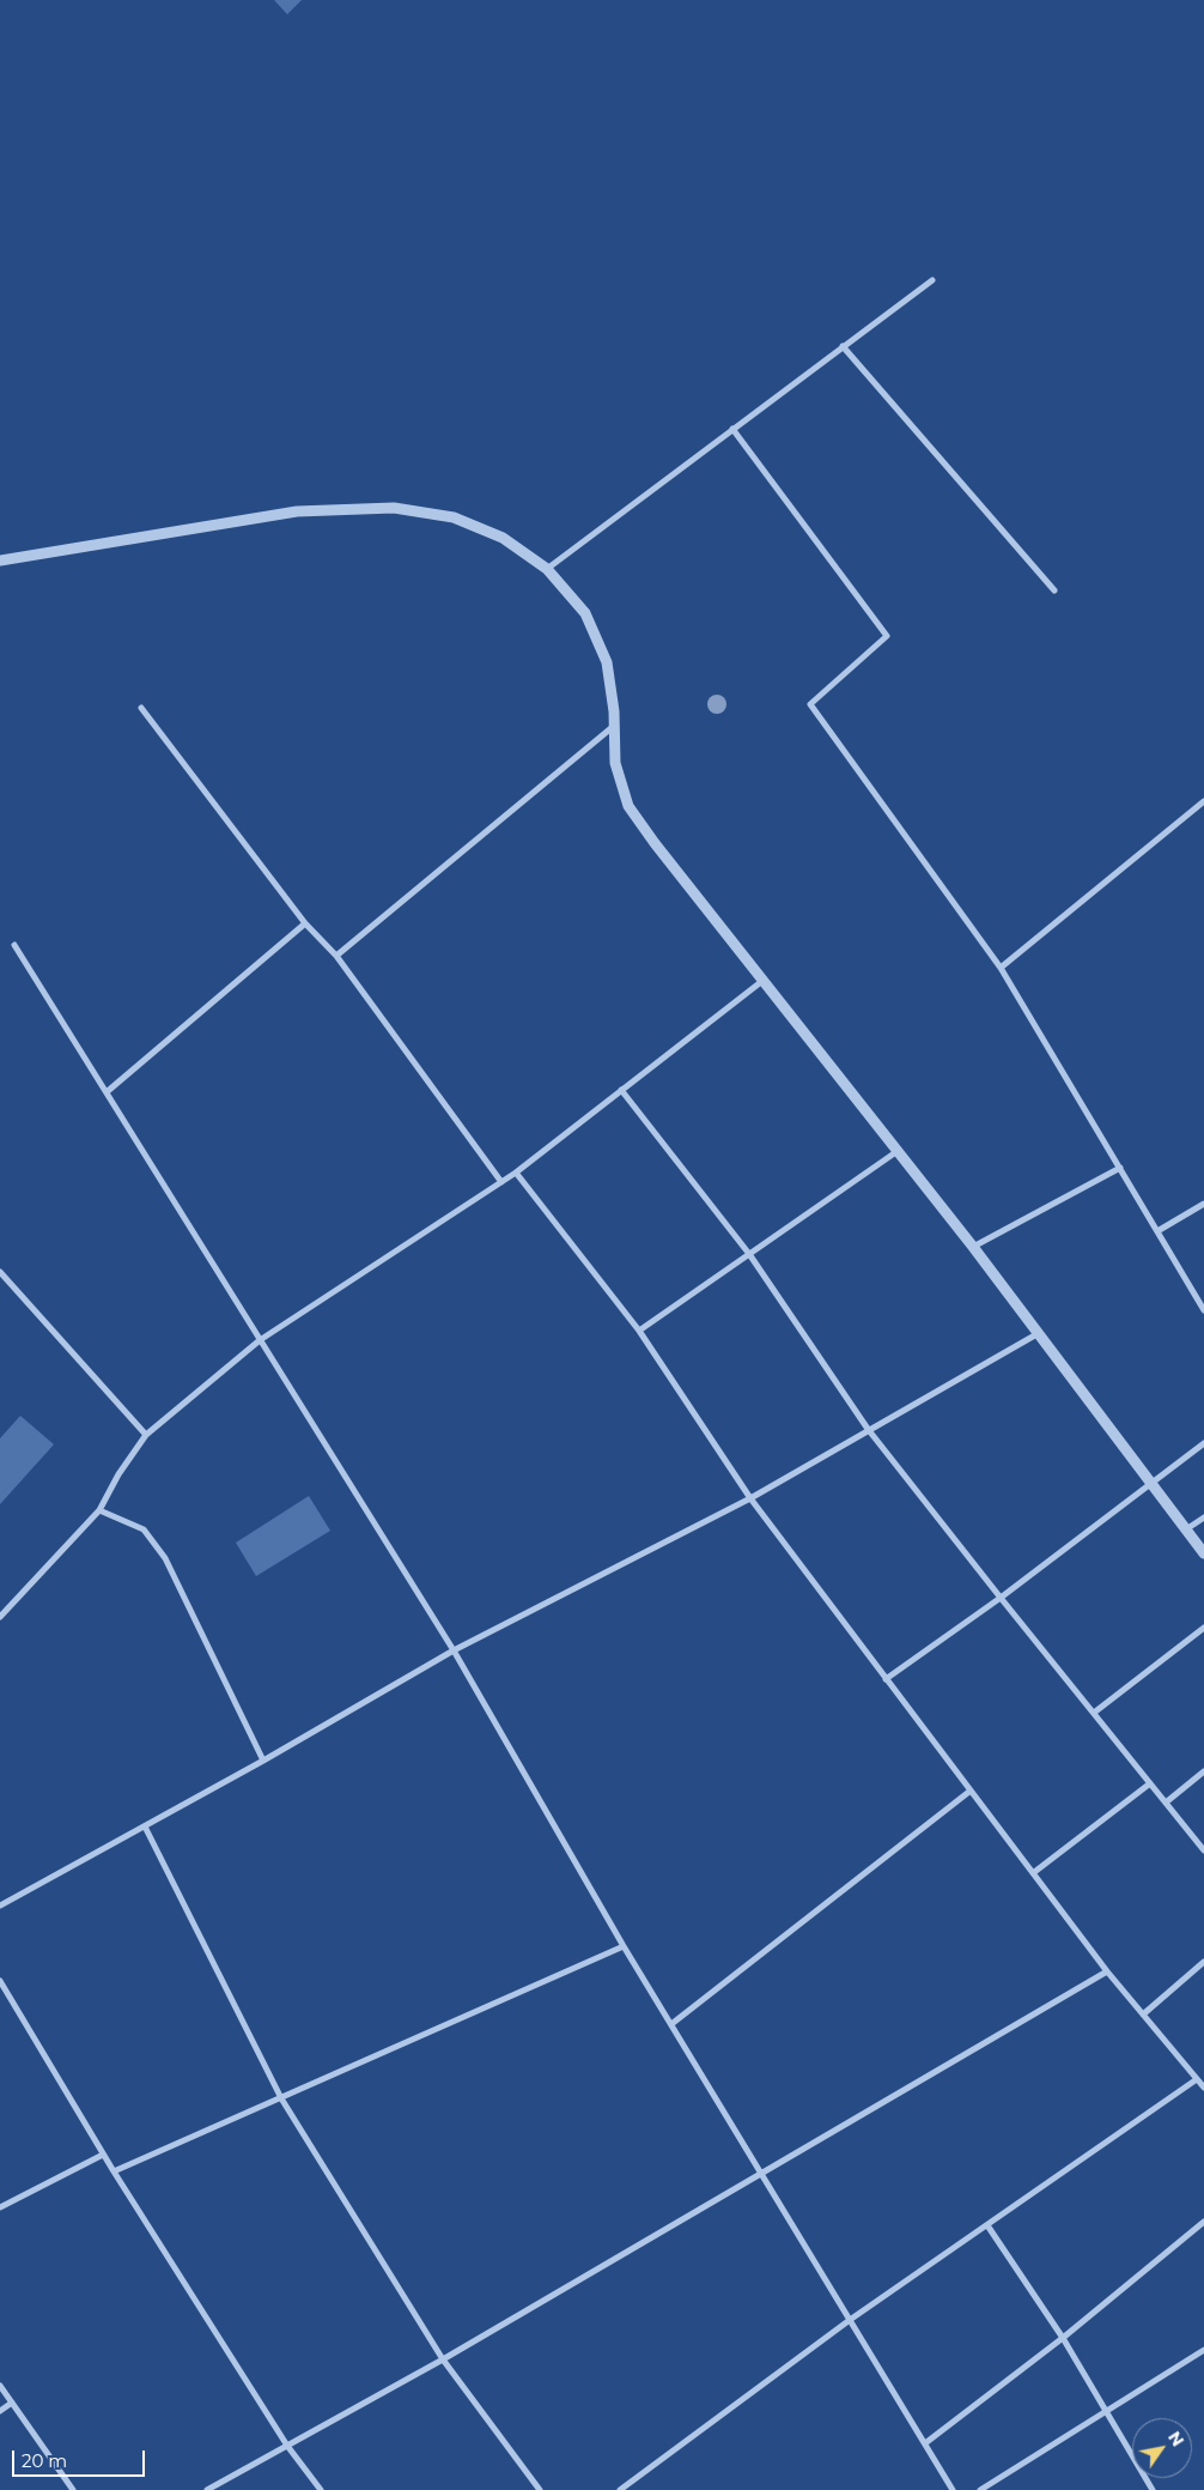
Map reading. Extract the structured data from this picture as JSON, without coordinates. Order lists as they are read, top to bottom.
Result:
{
  "scale_bar": "20 m",
  "north": "top right"
}
